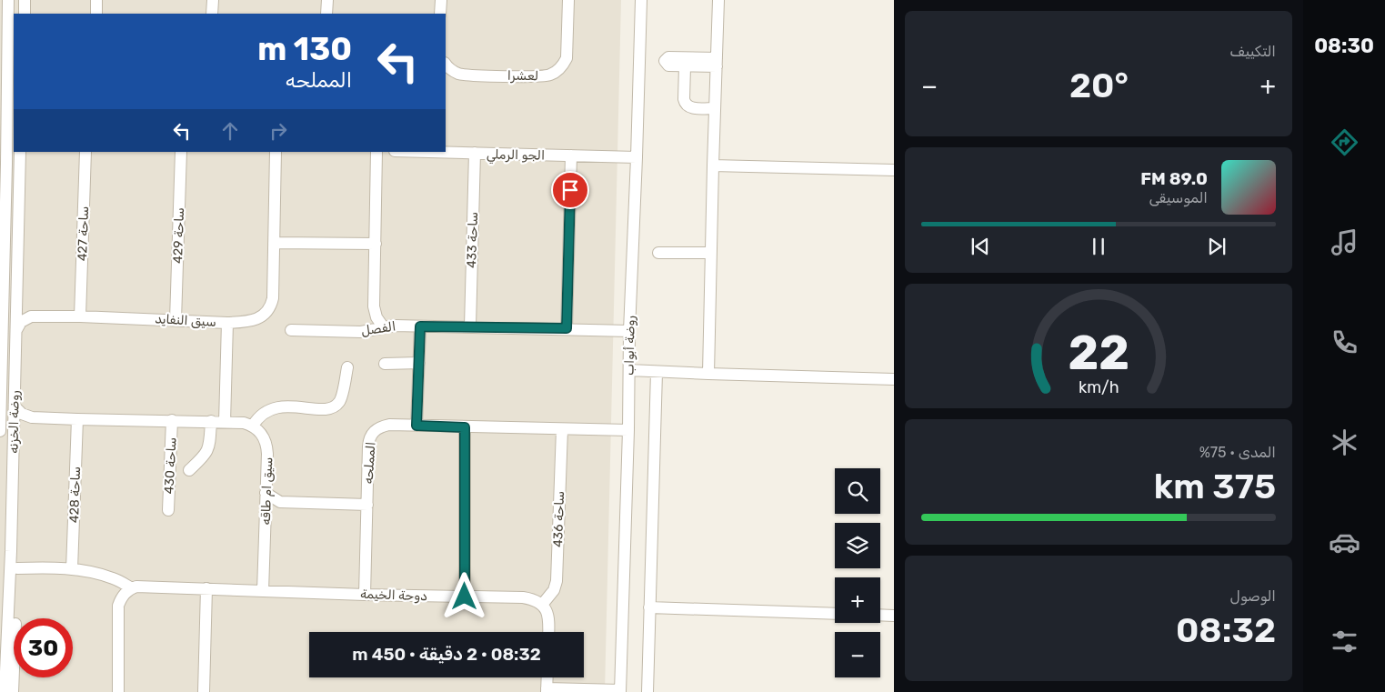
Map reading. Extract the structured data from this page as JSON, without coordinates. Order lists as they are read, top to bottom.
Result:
{
  "streets": {
    "street": [
      "لعشرا",
      "الجو الرملي",
      "ساحة 427",
      "ساحة 429",
      "ساحة 433",
      "سيق النفايد",
      "الفصل",
      "روضة أبواب",
      "روضة الخزنه",
      "المملحه",
      "ساحة 430",
      "سيق ام طاقه",
      "ساحة 428",
      "ساحة 436",
      "دوحة الخيمة"
    ]
  },
  "crossings": [
    ["الجو الرملي", "ساحة 433"],
    ["الجو الرملي", "روضة أبواب"],
    ["ساحة 427", "سيق النفايد"],
    ["ساحة 429", "سيق النفايد"],
    ["ساحة 433", "الفصل"],
    ["الفصل", "روضة أبواب"],
    ["روضة أبواب", "المملحه"],
    ["المملحه", "ساحة 436"],
    ["المملحه", "دوحة الخيمة"],
    ["سيق ام طاقه", "دوحة الخيمة"],
    ["ساحة 436", "دوحة الخيمة"]
  ],
  "page": {
    "tabs": "08:30",
    "tile": [
      "التكييف",
      ["المدى · 75%", "375 km"],
      ["الوصول", "08:32"]
    ],
    "turn": ["130 m", "المملحه"],
    "heat": ["−", "20°", "+"],
    "song": ["89.0 FM", "الموسيقى"],
    "map_buttons": ["+", "−"],
    "limit": "30",
    "trip": "08:32 · 2 دقيقة · 450 m",
    "gauge": ["22", "km/h"]
  }
}
